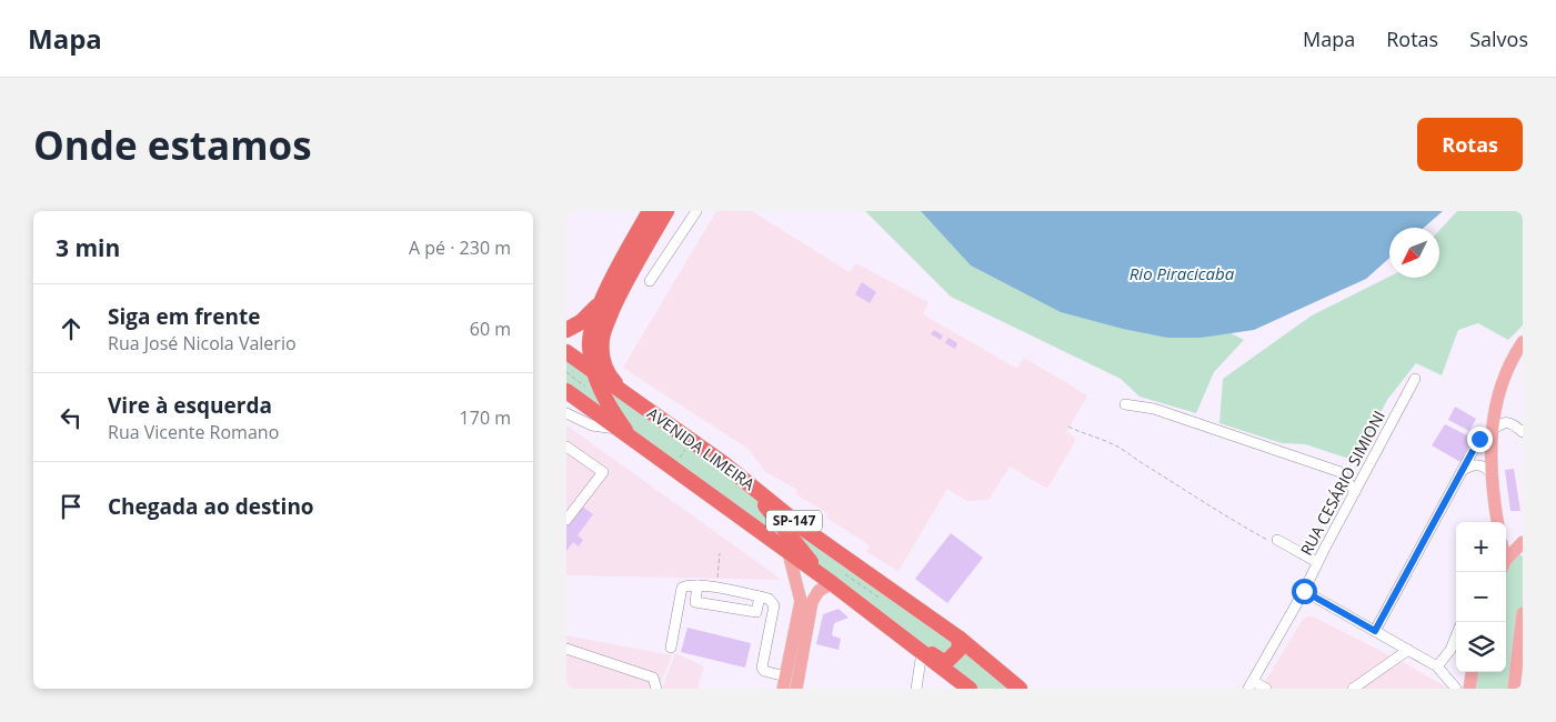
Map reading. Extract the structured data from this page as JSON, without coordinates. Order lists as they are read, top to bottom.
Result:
{
  "streets": {
    "highway": ["AVENIDA LIMEIRA", "SP-147"],
    "street": ["RUA CESÁRIO SIMIONI"]
  },
  "water": ["Rio Piracicaba"],
  "north": "bottom left",
  "page": {
    "header": "Mapa",
    "nav": ["Mapa", "Rotas", "Salvos"],
    "buttons": "Rotas",
    "title": "Onde estamos",
    "heading": ["3 min", "A pé · 230 m"],
    "list": [
      ["Siga em frente", "Rua José Nicola Valerio", "60 m"],
      ["Vire à esquerda", "Rua Vicente Romano", "170 m"],
      "Chegada ao destino"
    ],
    "map_buttons": ["+", "−"]
  }
}
